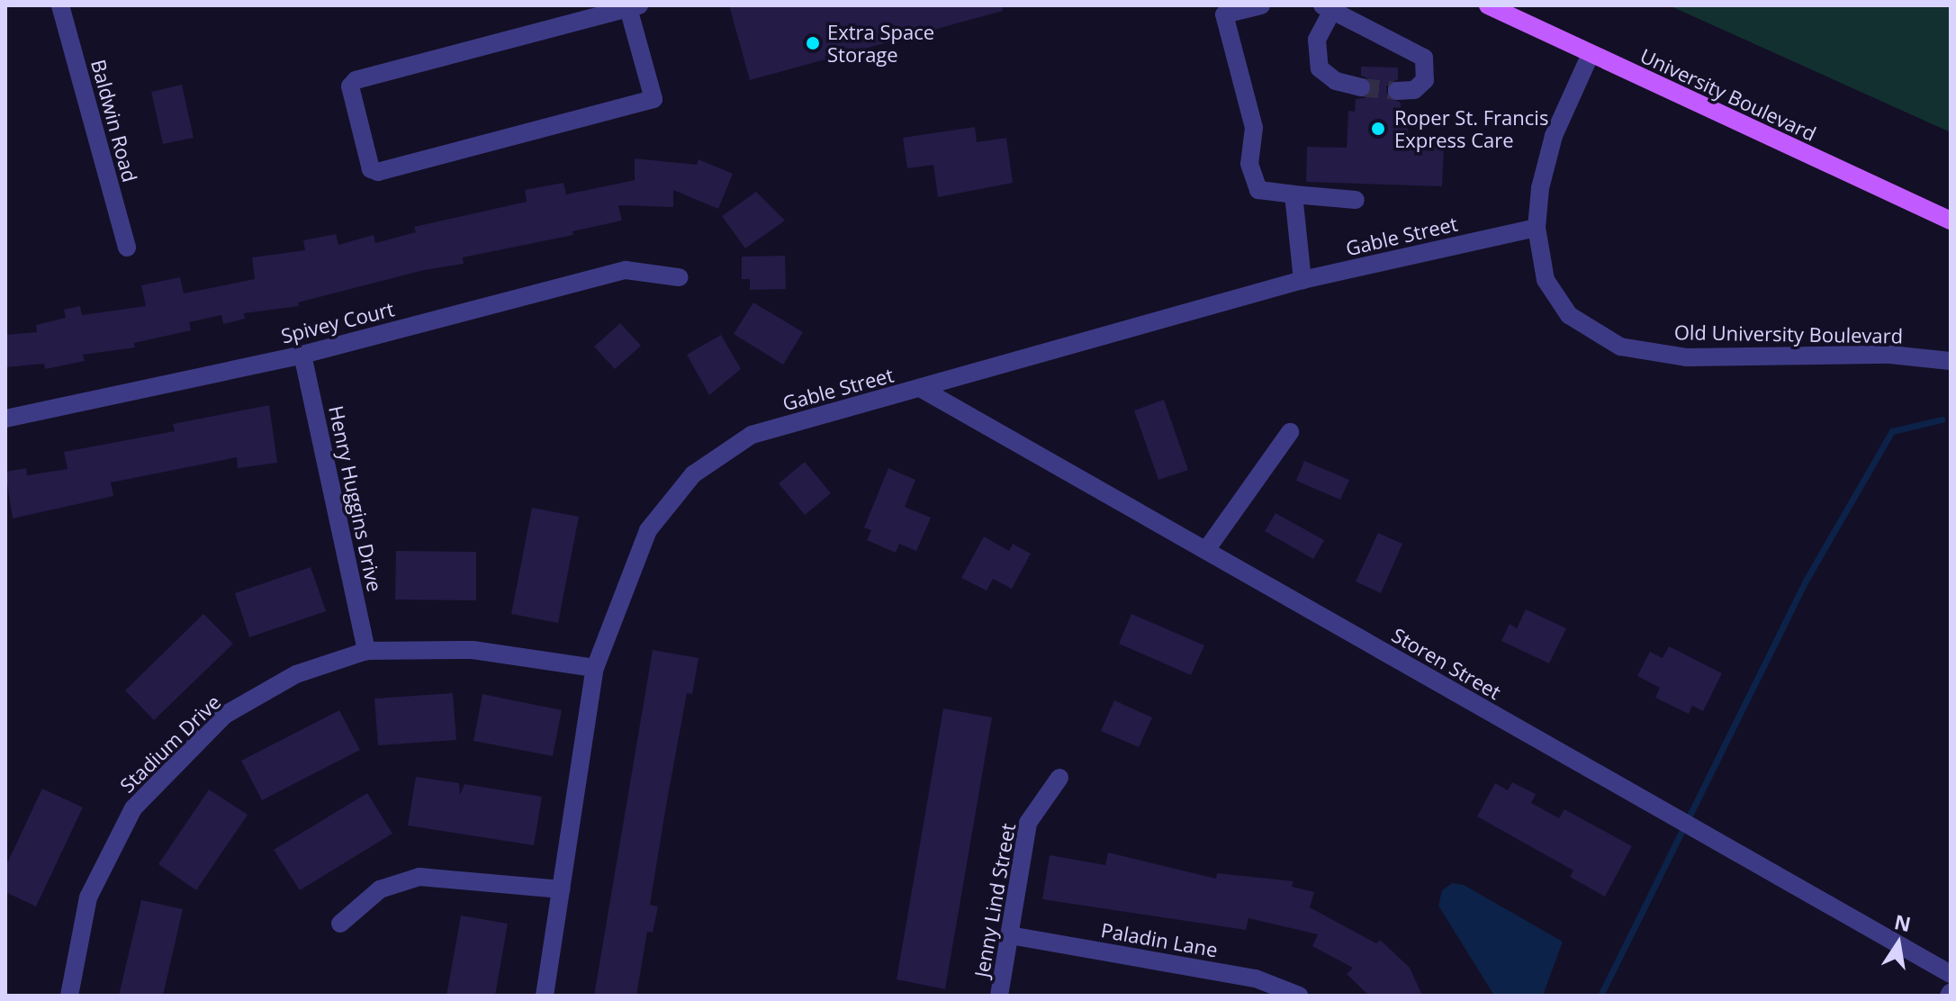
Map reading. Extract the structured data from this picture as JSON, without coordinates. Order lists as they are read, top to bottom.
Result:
{
  "streets": {
    "main road": ["University Boulevard"],
    "street": [
      "Baldwin Road",
      "Gable Street",
      "Spivey Court",
      "Old University Boulevard",
      "Henry Huggins Drive",
      "Storen Street",
      "Stadium Drive",
      "Jenny Lind Street",
      "Paladin Lane"
    ]
  },
  "crossings": [
    ["University Boulevard", "Old University Boulevard"],
    ["Gable Street", "Old University Boulevard"],
    ["Gable Street", "Storen Street"],
    ["Gable Street", "Stadium Drive"],
    ["Spivey Court", "Henry Huggins Drive"],
    ["Henry Huggins Drive", "Stadium Drive"],
    ["Jenny Lind Street", "Paladin Lane"]
  ],
  "places": ["Extra Space Storage", "Roper St. Francis Express Care"],
  "north": "top"
}
